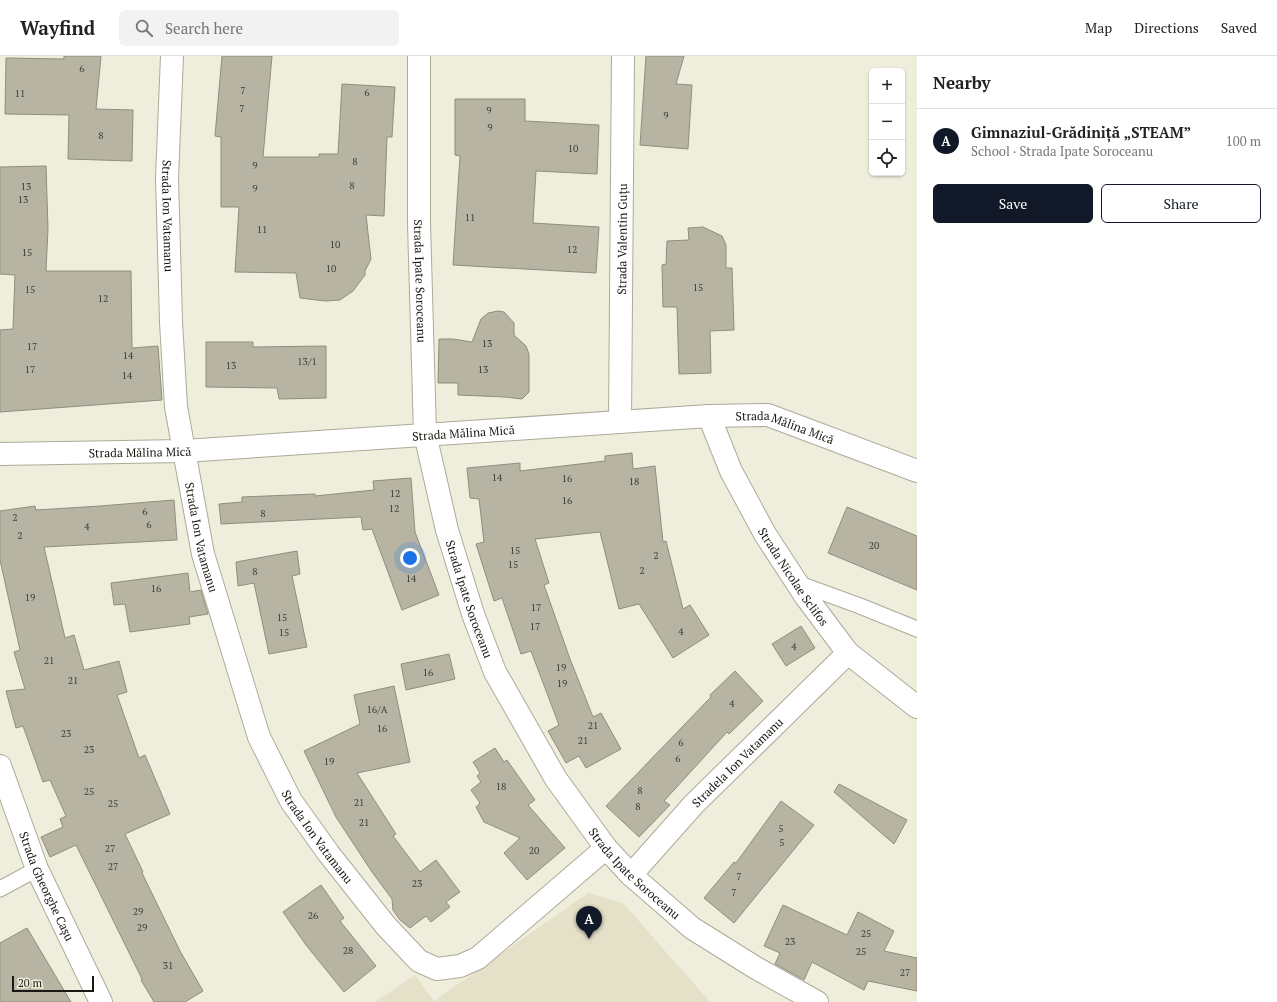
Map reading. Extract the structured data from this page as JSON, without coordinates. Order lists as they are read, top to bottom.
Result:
{
  "streets": {
    "street": [
      "Strada Ion Vatamanu",
      "Strada Valentin Guțu",
      "Strada Ipate Soroceanu",
      "Strada Mălina Mică",
      "Strada Nicolae Sclifos",
      "Stradela Ion Vatamanu",
      "Strada Gheorghe Cașu"
    ]
  },
  "crossings": [
    ["Strada Ion Vatamanu", "Strada Ipate Soroceanu"],
    ["Strada Ion Vatamanu", "Strada Mălina Mică"],
    ["Strada Valentin Guțu", "Strada Mălina Mică"],
    ["Strada Ipate Soroceanu", "Strada Mălina Mică"],
    ["Strada Ipate Soroceanu", "Stradela Ion Vatamanu"],
    ["Strada Mălina Mică", "Strada Nicolae Sclifos"],
    ["Strada Nicolae Sclifos", "Stradela Ion Vatamanu"]
  ],
  "house_numbers": [
    "6",
    "7",
    "6",
    "11",
    "7",
    "9",
    "9",
    "9",
    "8",
    "10",
    "8",
    "9",
    "8",
    "13",
    "9",
    "13",
    "11",
    "11",
    "10",
    "12",
    "15",
    "10",
    "15",
    "15",
    "12",
    "13",
    "17",
    "14",
    "13/1",
    "13",
    "17",
    "13",
    "14",
    "14",
    "16",
    "18",
    "12",
    "16",
    "12",
    "6",
    "8",
    "2",
    "6",
    "4",
    "2",
    "20",
    "15",
    "2",
    "15",
    "2",
    "8",
    "14",
    "16",
    "19",
    "17",
    "15",
    "17",
    "4",
    "15",
    "4",
    "21",
    "19",
    "16",
    "21",
    "19",
    "4",
    "16/A",
    "21",
    "16",
    "23",
    "21",
    "6",
    "23",
    "6",
    "19",
    "18",
    "8",
    "25",
    "21",
    "25",
    "8",
    "21",
    "5",
    "5",
    "27",
    "20",
    "27",
    "7",
    "23",
    "7",
    "29",
    "26",
    "29",
    "25",
    "23",
    "28",
    "25",
    "31",
    "27"
  ],
  "scale_bar": "20 m",
  "page": {
    "header": "Wayfind",
    "search": "Search here",
    "nav": ["Map", "Directions", "Saved"],
    "heading": "Nearby",
    "map_buttons": ["+", "−"],
    "list": [
      {
        "mark": "A",
        "name": "Gimnaziul-Grădiniță „STEAM”",
        "note": "School · Strada Ipate Soroceanu",
        "value": "100 m"
      }
    ],
    "buttons": ["Save", "Share"],
    "pins": "A",
    "scale": "20 m"
  }
}
